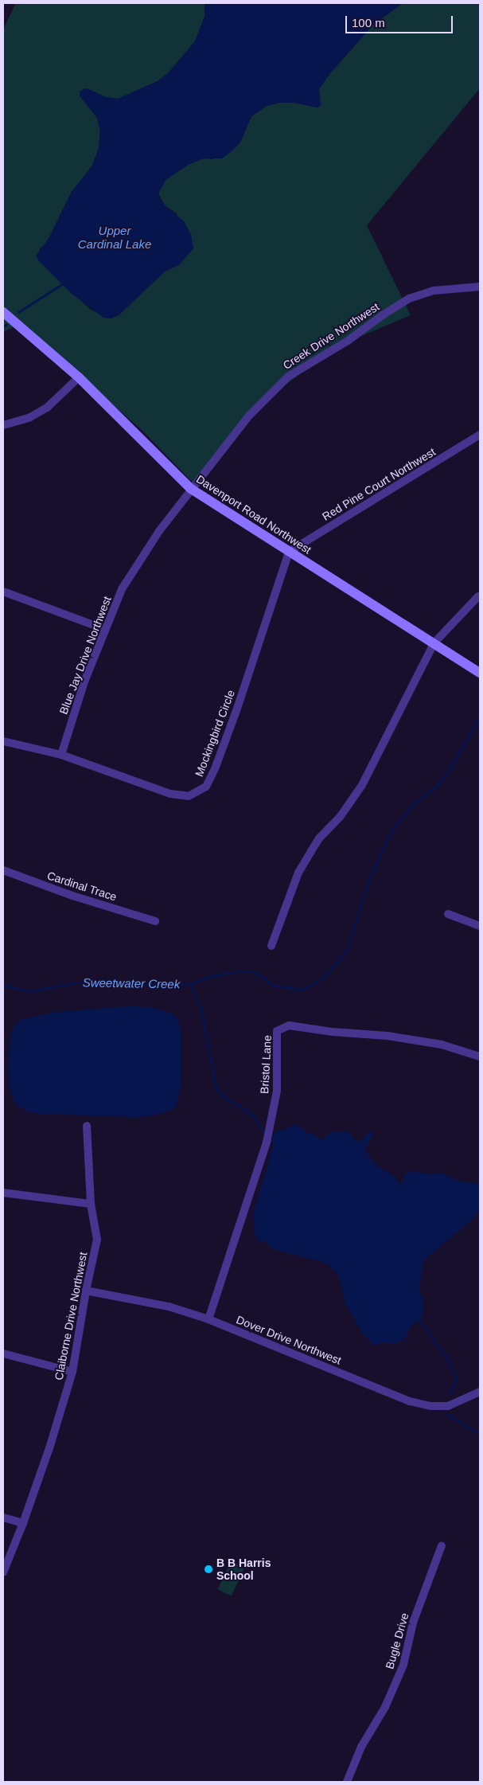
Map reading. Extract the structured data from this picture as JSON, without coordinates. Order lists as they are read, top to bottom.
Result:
{
  "streets": {
    "street": [
      "Creek Drive Northwest",
      "Red Pine Court Northwest",
      "Davenport Road Northwest",
      "Blue Jay Drive Northwest",
      "Mockingbird Circle",
      "Cardinal Trace",
      "Bristol Lane",
      "Claiborne Drive Northwest",
      "Dover Drive Northwest",
      "Bugle Drive"
    ]
  },
  "crossings": [
    ["Creek Drive Northwest", "Davenport Road Northwest"],
    ["Creek Drive Northwest", "Blue Jay Drive Northwest"],
    ["Red Pine Court Northwest", "Davenport Road Northwest"],
    ["Red Pine Court Northwest", "Mockingbird Circle"],
    ["Davenport Road Northwest", "Blue Jay Drive Northwest"],
    ["Davenport Road Northwest", "Mockingbird Circle"],
    ["Blue Jay Drive Northwest", "Mockingbird Circle"],
    ["Bristol Lane", "Dover Drive Northwest"],
    ["Claiborne Drive Northwest", "Dover Drive Northwest"]
  ],
  "water": ["Upper Cardinal Lake", "Sweetwater Creek"],
  "places": ["B B Harris School"],
  "scale_bar": "100 m"
}
